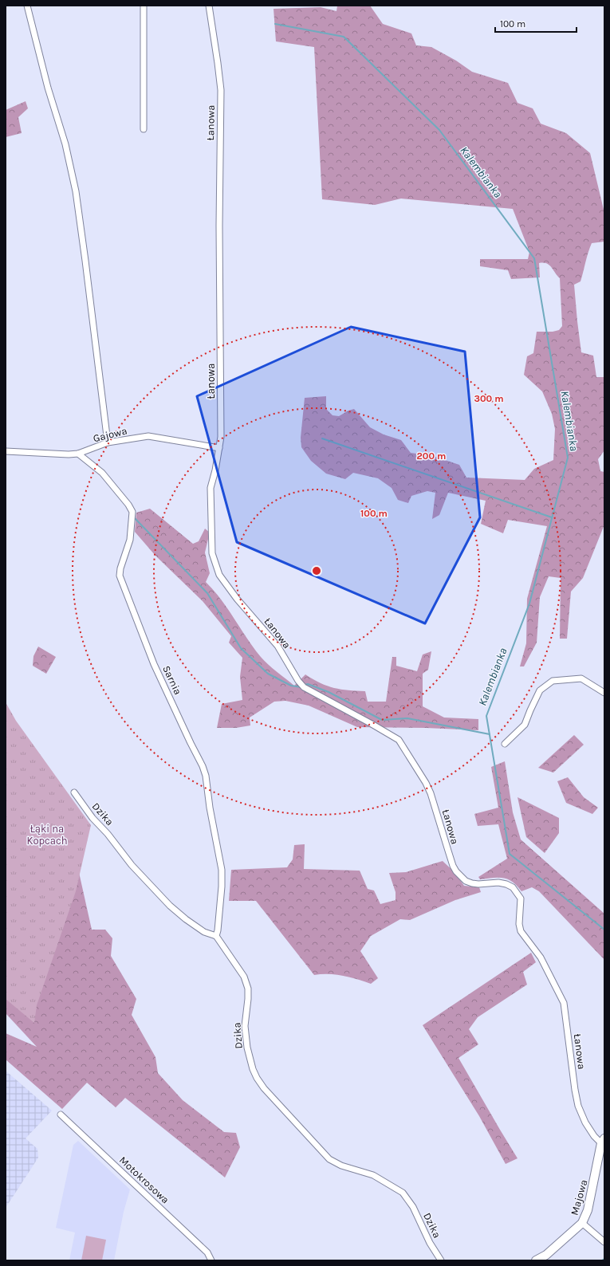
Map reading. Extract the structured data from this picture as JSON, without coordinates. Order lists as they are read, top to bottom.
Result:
{
  "streets": {
    "street": [
      "Łanowa",
      "Gajowa",
      "Sarnia",
      "Dzika",
      "Motokrosowa",
      "Majowa"
    ]
  },
  "crossings": [
    ["Łanowa", "Gajowa"],
    ["Łanowa", "Majowa"],
    ["Gajowa", "Sarnia"],
    ["Sarnia", "Dzika"]
  ],
  "water": ["Kalembianka"],
  "parks": ["Łąki na Kopcach"],
  "scale_bar": "100 m",
  "rings": ["300 m", "200 m", "100 m"]
}
